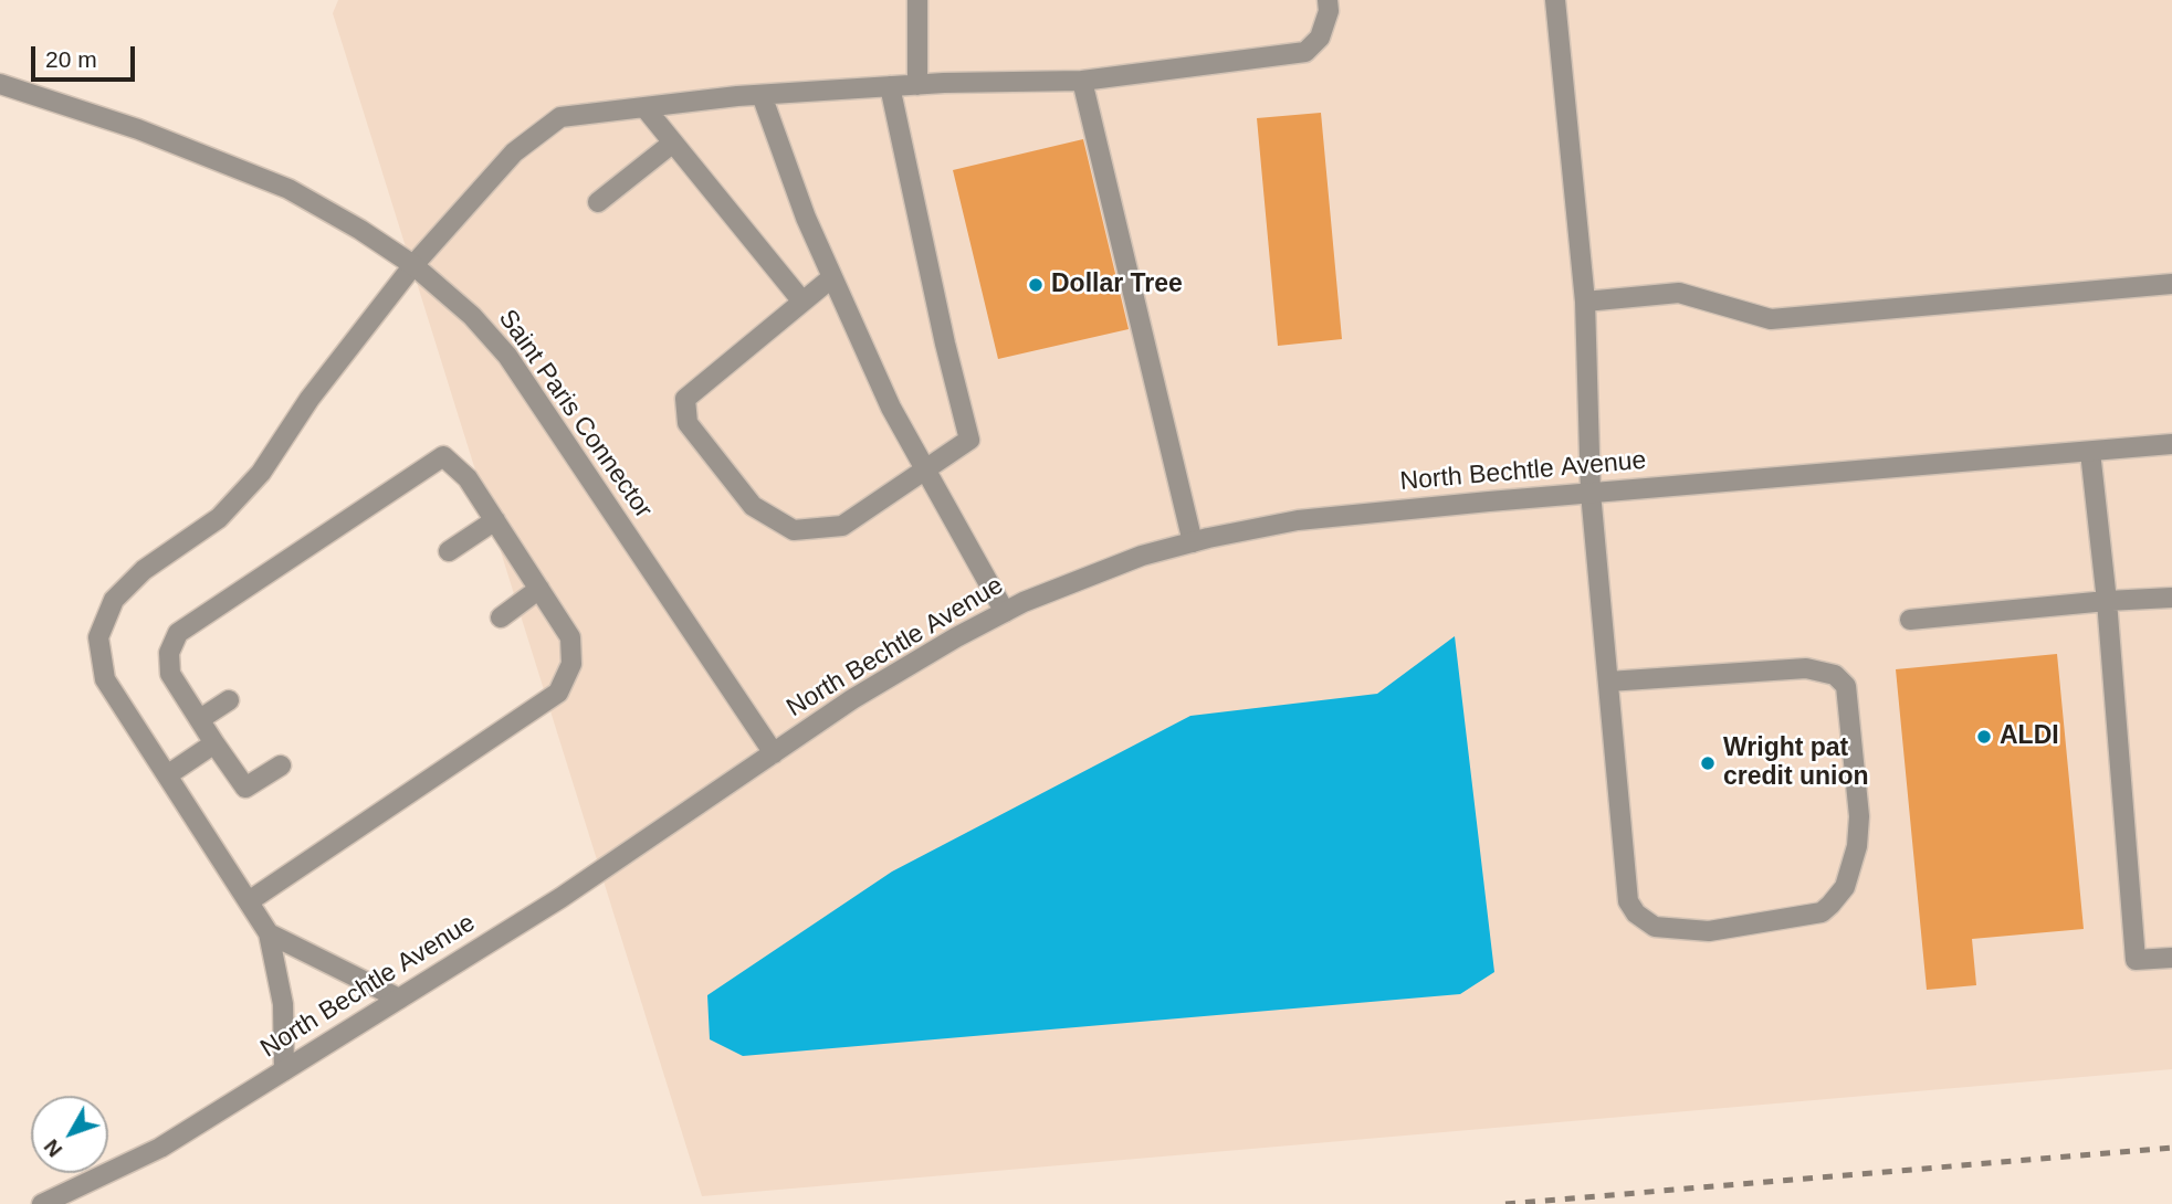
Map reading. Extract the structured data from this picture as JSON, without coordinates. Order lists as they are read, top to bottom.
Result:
{
  "streets": {
    "street": ["Saint Paris Connector", "North Bechtle Avenue"]
  },
  "crossings": [
    ["Saint Paris Connector", "North Bechtle Avenue"]
  ],
  "places": ["Dollar Tree", "ALDI", "Wright pat credit union"],
  "scale_bar": "20 m",
  "north": "bottom left"
}
